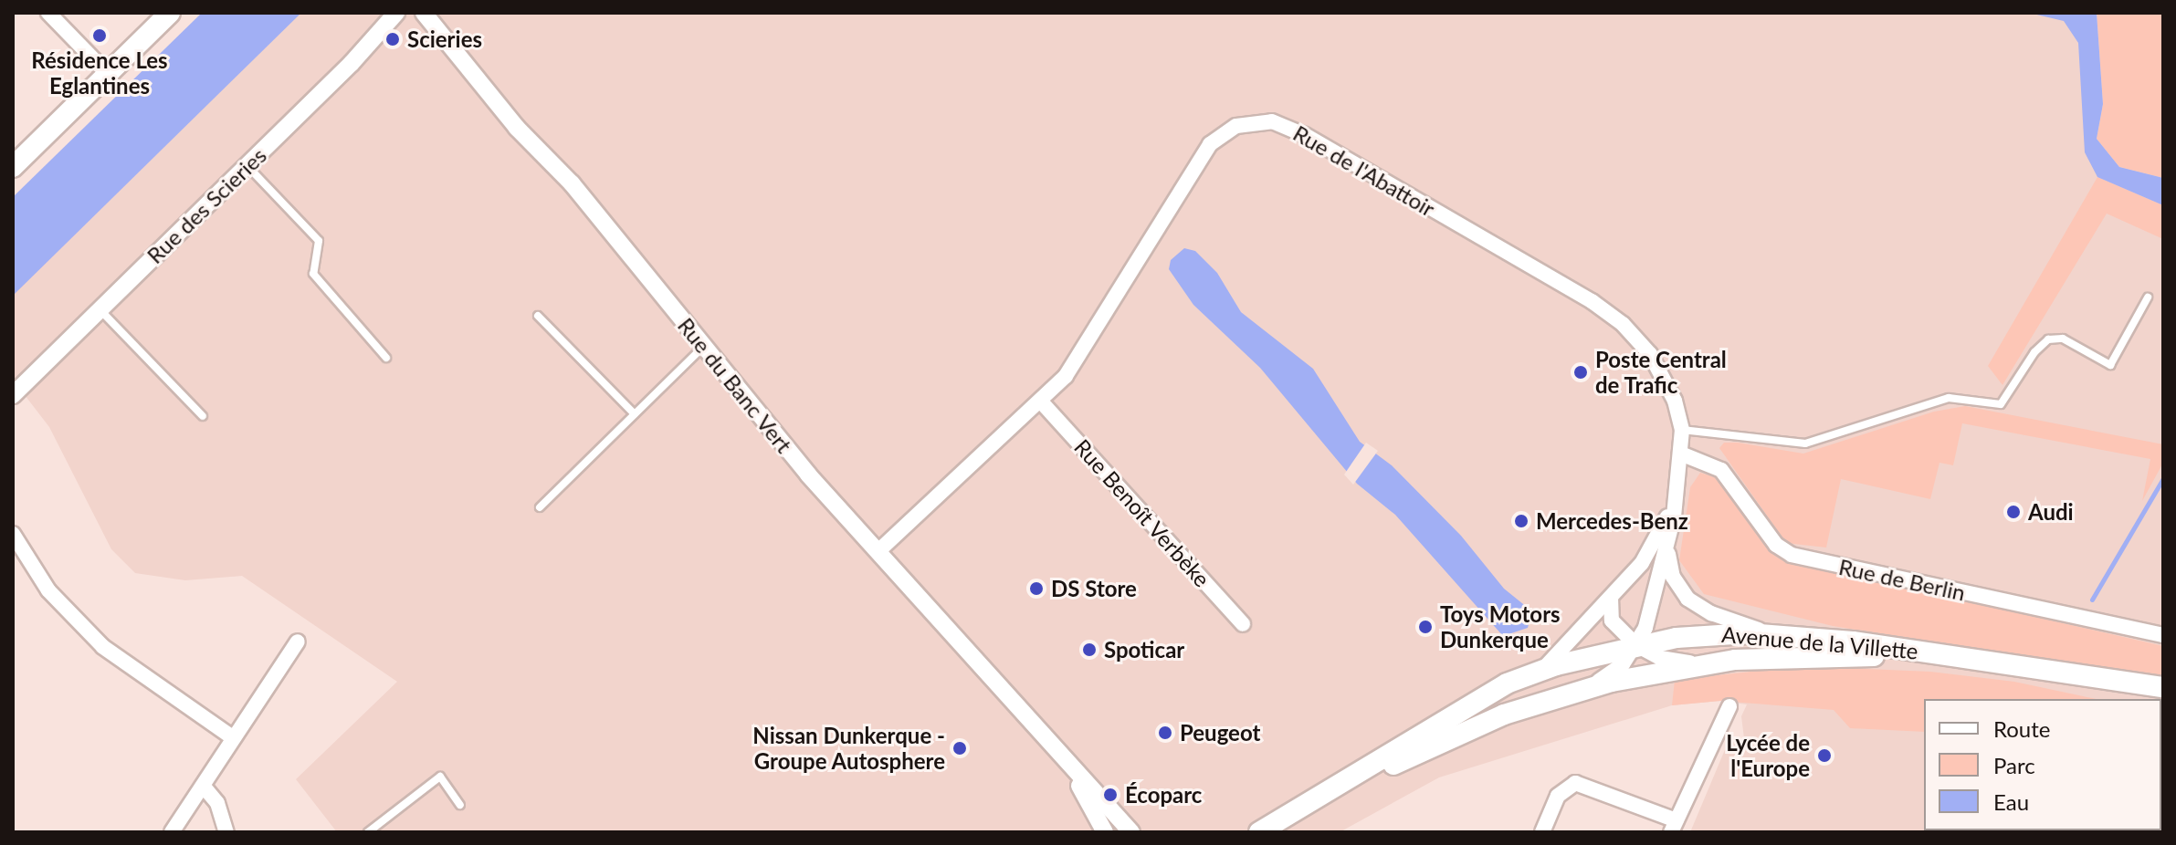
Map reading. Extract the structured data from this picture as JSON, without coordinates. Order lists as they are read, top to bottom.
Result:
{
  "streets": {
    "main road": ["Avenue de la Villette"],
    "street": [
      "Rue de l'Abattoir",
      "Rue des Scieries",
      "Rue du Banc Vert",
      "Rue Benoît Verbèke",
      "Rue de Berlin"
    ]
  },
  "crossings": [
    ["Rue de l'Abattoir", "Rue du Banc Vert"],
    ["Rue de l'Abattoir", "Rue Benoît Verbèke"],
    ["Rue de l'Abattoir", "Rue de Berlin"],
    ["Rue de l'Abattoir", "Avenue de la Villette"]
  ],
  "places": [
    "Résidence Les Eglantines",
    "Scieries",
    "Poste Central de Trafic",
    "Audi",
    "Mercedes-Benz",
    "DS Store",
    "Toys Motors Dunkerque",
    "Spoticar",
    "Peugeot",
    "Nissan Dunkerque - Groupe Autosphere",
    "Lycée de l'Europe",
    "Écoparc"
  ],
  "legend": ["Route", "Parc", "Eau"]
}
